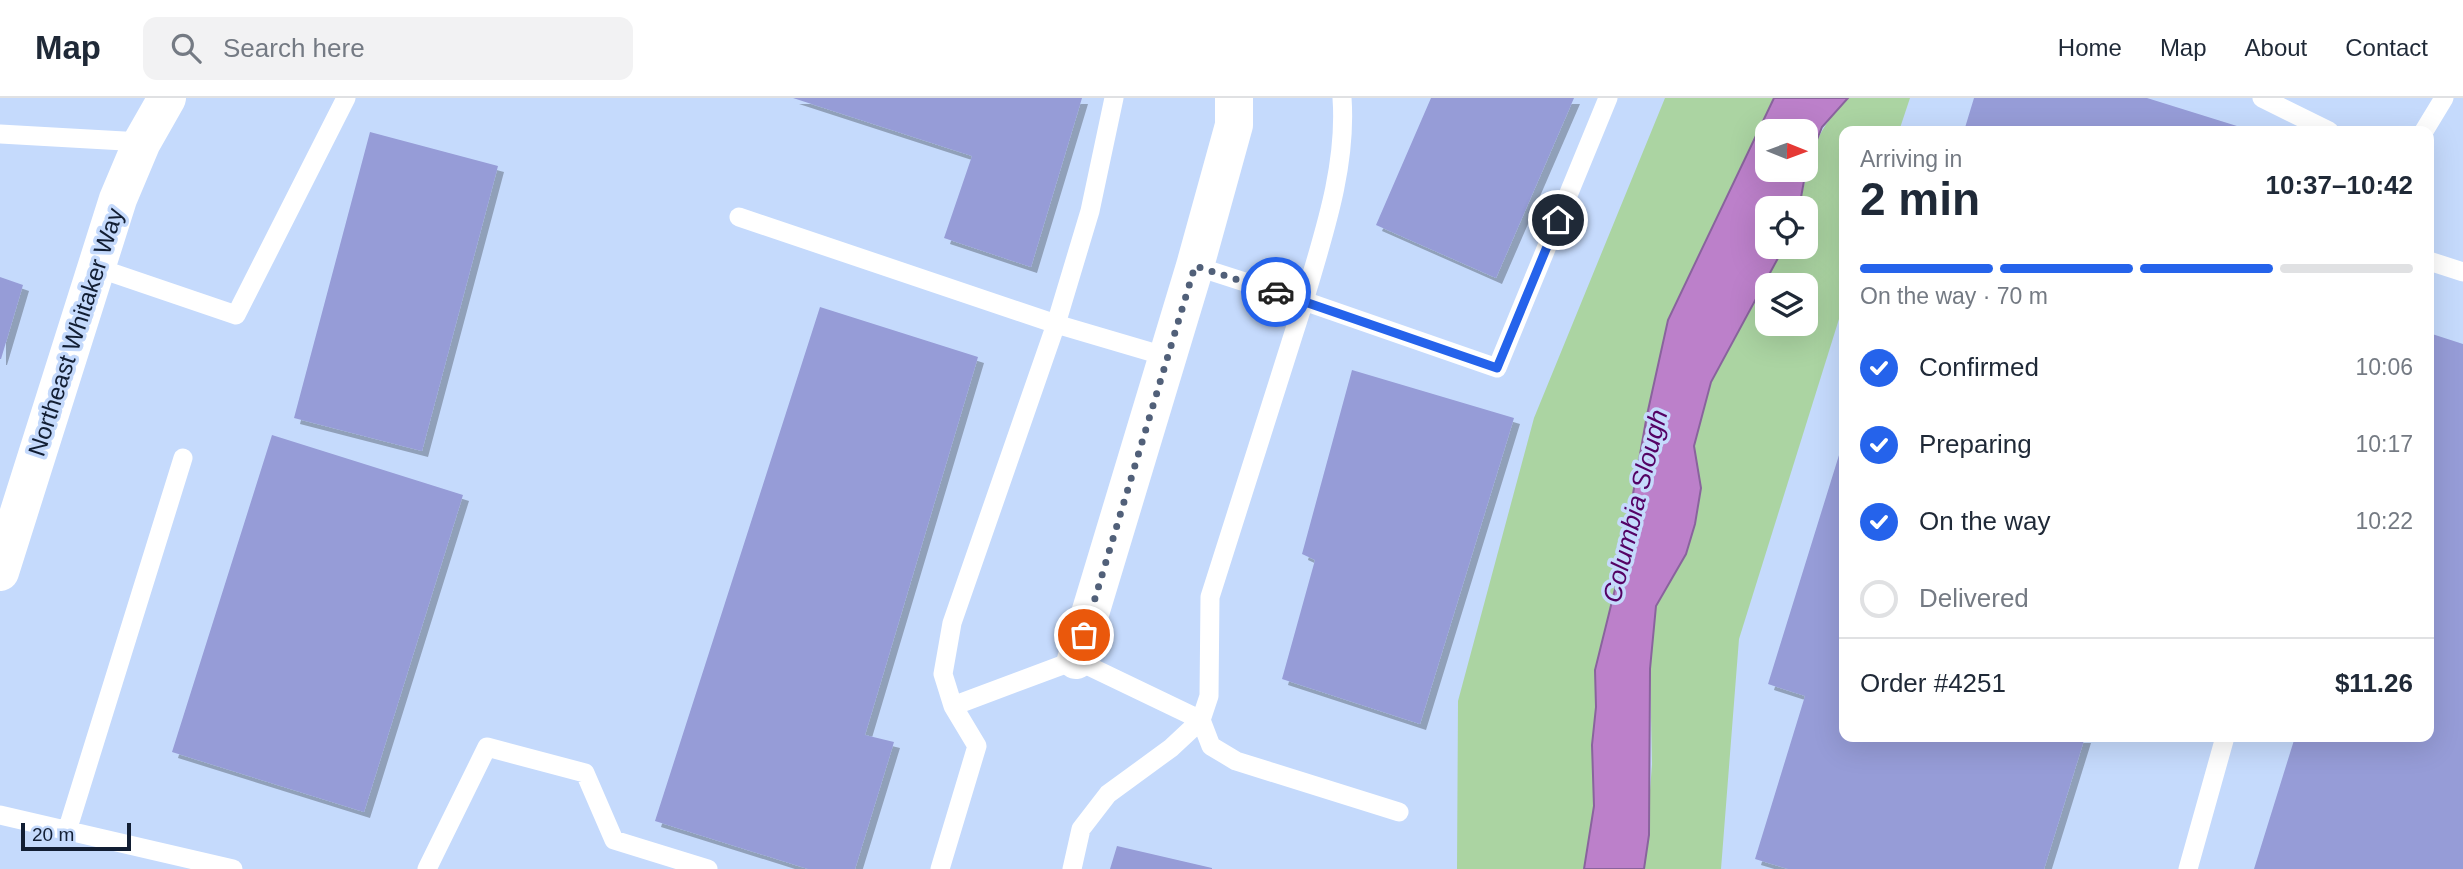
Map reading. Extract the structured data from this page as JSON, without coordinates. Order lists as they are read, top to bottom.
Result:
{
  "streets": {
    "street": ["Northeast Whitaker Way"]
  },
  "water": ["Columbia Slough"],
  "scale_bar": "20 m",
  "north": "right",
  "page": {
    "header": "Map",
    "search": "Search here",
    "nav": [
      "Home",
      "Map",
      "About",
      "Contact"
    ],
    "heading": ["2 min", "Arriving in", "10:37–10:42"],
    "panel": ["Order #4251", "$11.26"],
    "bar": "On the way · 70 m",
    "list": [
      ["Confirmed", "10:06"],
      ["Preparing", "10:17"],
      ["On the way", "10:22"],
      "Delivered"
    ],
    "scale": "20 m"
  }
}
